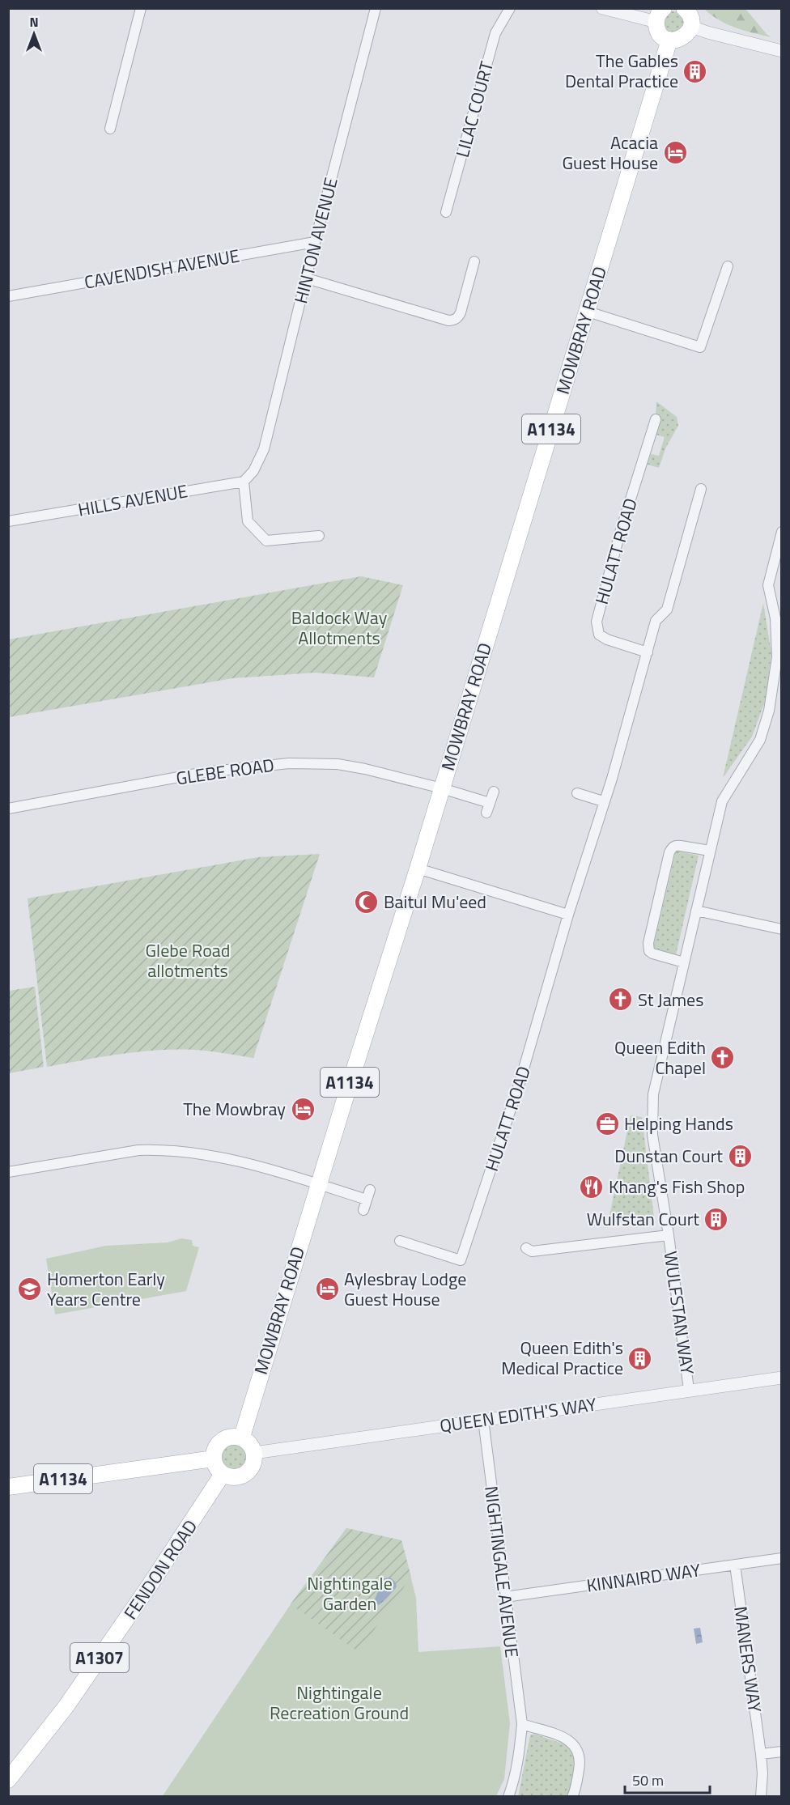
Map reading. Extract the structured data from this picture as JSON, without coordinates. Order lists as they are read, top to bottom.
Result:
{
  "streets": {
    "main road": [
      "MOWBRAY ROAD",
      "A1134",
      "FENDON ROAD",
      "A1307"
    ],
    "street": [
      "LILAC COURT",
      "HINTON AVENUE",
      "CAVENDISH AVENUE",
      "HILLS AVENUE",
      "HULATT ROAD",
      "GLEBE ROAD",
      "WULFSTAN WAY",
      "QUEEN EDITH'S WAY",
      "NIGHTINGALE AVENUE",
      "KINNAIRD WAY",
      "MANERS WAY"
    ]
  },
  "crossings": [
    ["HINTON AVENUE", "CAVENDISH AVENUE"],
    ["HINTON AVENUE", "HILLS AVENUE"],
    ["MOWBRAY ROAD", "A1134"],
    ["MOWBRAY ROAD", "GLEBE ROAD"],
    ["MOWBRAY ROAD", "QUEEN EDITH'S WAY"],
    ["MOWBRAY ROAD", "FENDON ROAD"],
    ["A1134", "QUEEN EDITH'S WAY"],
    ["A1134", "FENDON ROAD"],
    ["WULFSTAN WAY", "QUEEN EDITH'S WAY"],
    ["QUEEN EDITH'S WAY", "FENDON ROAD"],
    ["QUEEN EDITH'S WAY", "NIGHTINGALE AVENUE"],
    ["NIGHTINGALE AVENUE", "KINNAIRD WAY"],
    ["KINNAIRD WAY", "MANERS WAY"]
  ],
  "parks": [
    "Baldock Way Allotments",
    "Glebe Road allotments",
    "Nightingale Garden",
    "Nightingale Recreation Ground"
  ],
  "places": {
    "building": [
      "The Gables Dental Practice",
      "Dunstan Court",
      "Wulfstan Court",
      "Queen Edith's Medical Practice"
    ],
    "hotel": ["Acacia Guest House", "The Mowbray", "Aylesbray Lodge Guest House"],
    "mosque": ["Baitul Mu'eed"],
    "church": ["St James", "Queen Edith Chapel"],
    "office": ["Helping Hands"],
    "restaurant": ["Khang's Fish Shop"],
    "school or university": ["Homerton Early Years Centre"]
  },
  "scale_bar": "50 m",
  "north": "top"
}
